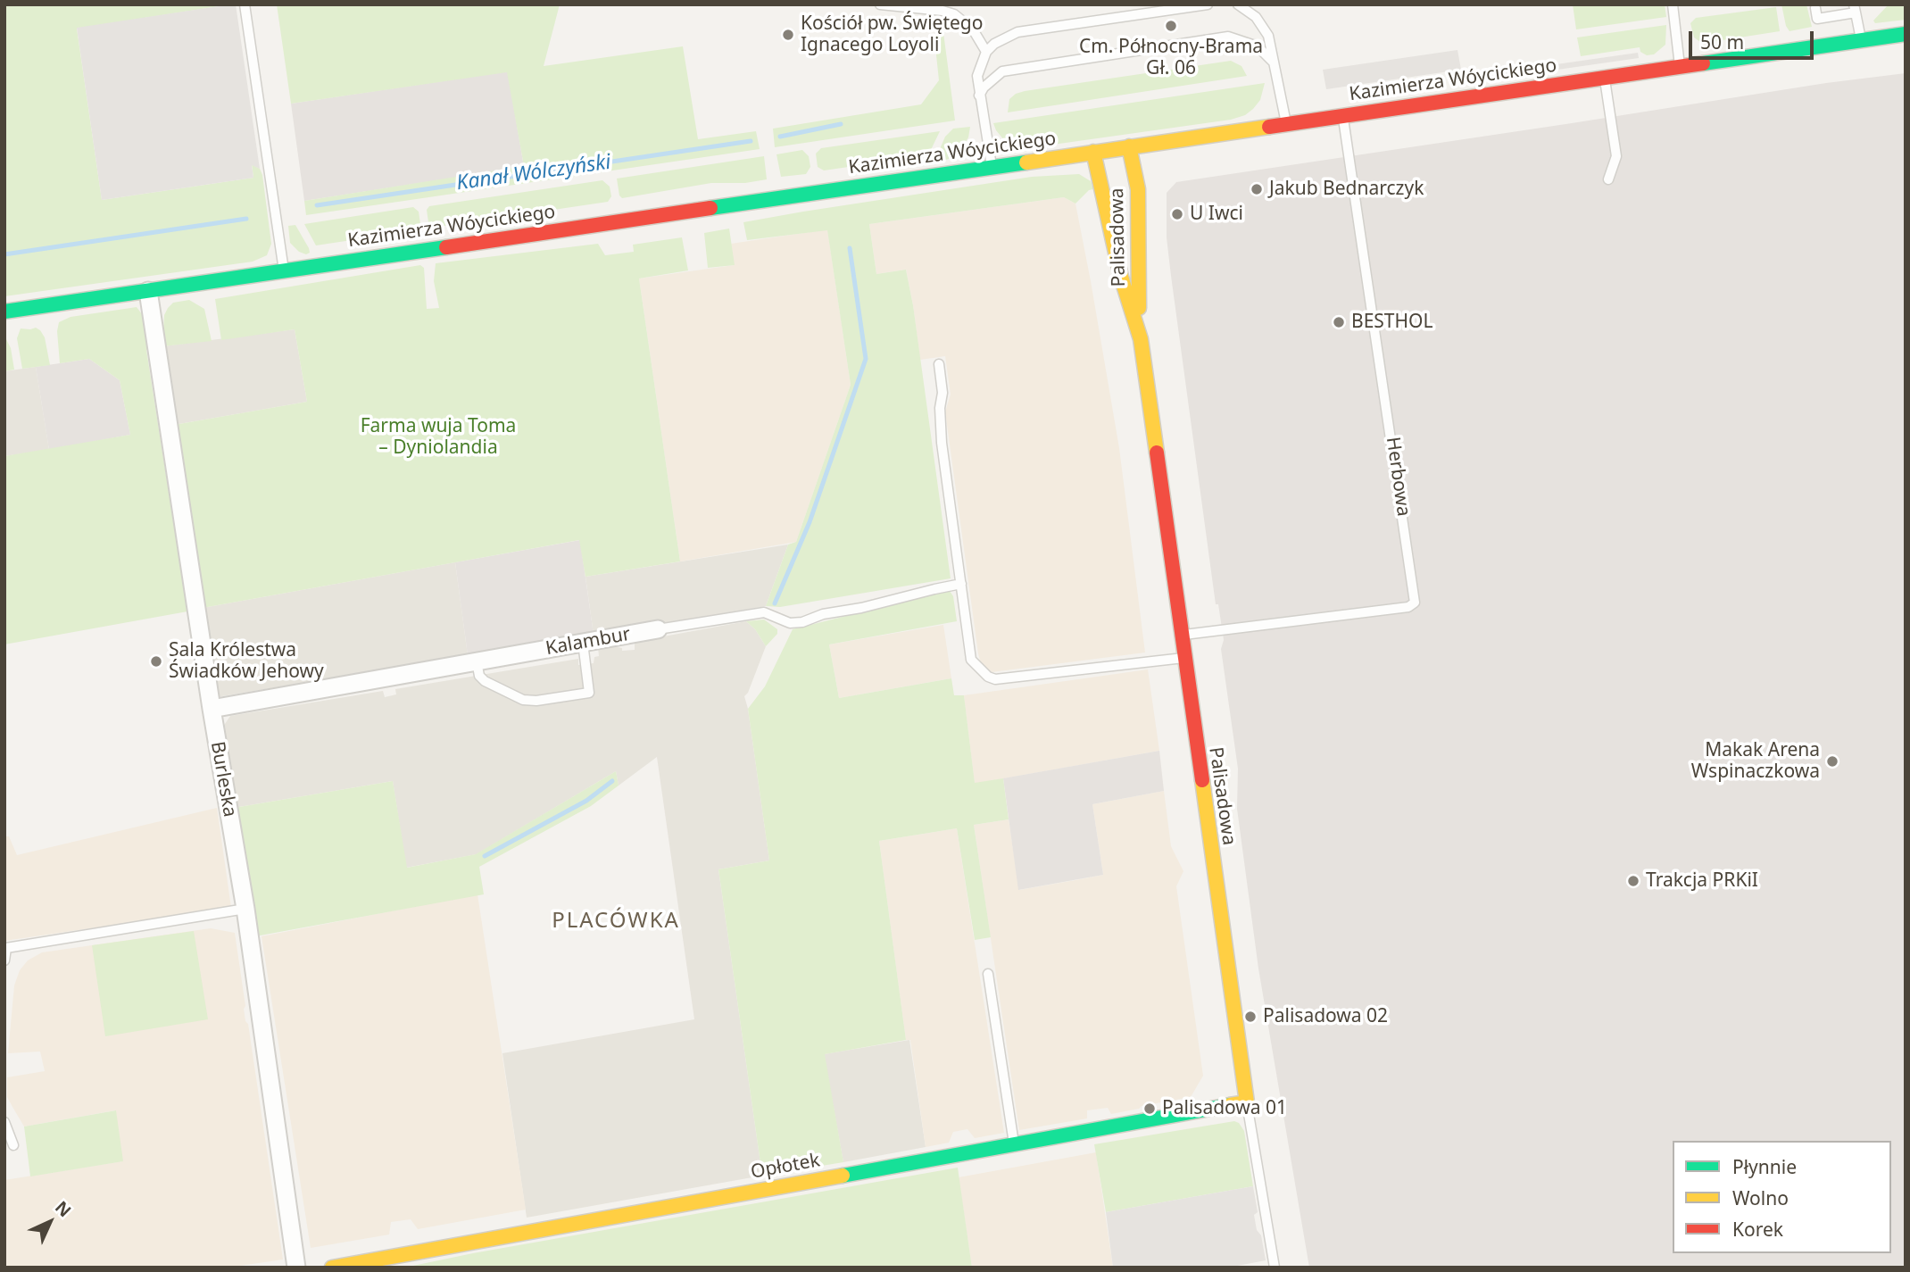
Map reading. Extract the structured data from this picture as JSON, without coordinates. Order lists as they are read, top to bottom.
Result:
{
  "streets": {
    "street": [
      "Kazimierza Wóycickiego",
      "Palisadowa",
      "Kalambur",
      "Burleska",
      "Opłotek"
    ],
    "lane": ["Herbowa"]
  },
  "crossings": [
    ["Kazimierza Wóycickiego", "Palisadowa"],
    ["Kazimierza Wóycickiego", "Herbowa"],
    ["Kazimierza Wóycickiego", "Burleska"],
    ["Palisadowa", "Herbowa"],
    ["Palisadowa", "Opłotek"],
    ["Kalambur", "Burleska"]
  ],
  "districts": ["PLACÓWKA"],
  "water": ["Kanał Wólczyński"],
  "parks": ["Farma wuja Toma – Dyniolandia"],
  "places": [
    "Cm. Północny-Brama Gł. 06",
    "Kościół pw. Świętego Ignacego Loyoli",
    "Jakub Bednarczyk",
    "U Iwci",
    "BESTHOL",
    "Sala Królestwa Świadków Jehowy",
    "Makak Arena Wspinaczkowa",
    "Trakcja PRKiI",
    "Palisadowa 02",
    "Palisadowa 01"
  ],
  "legend": ["Płynnie", "Wolno", "Korek"],
  "scale_bar": "50 m",
  "north": "top right"
}
